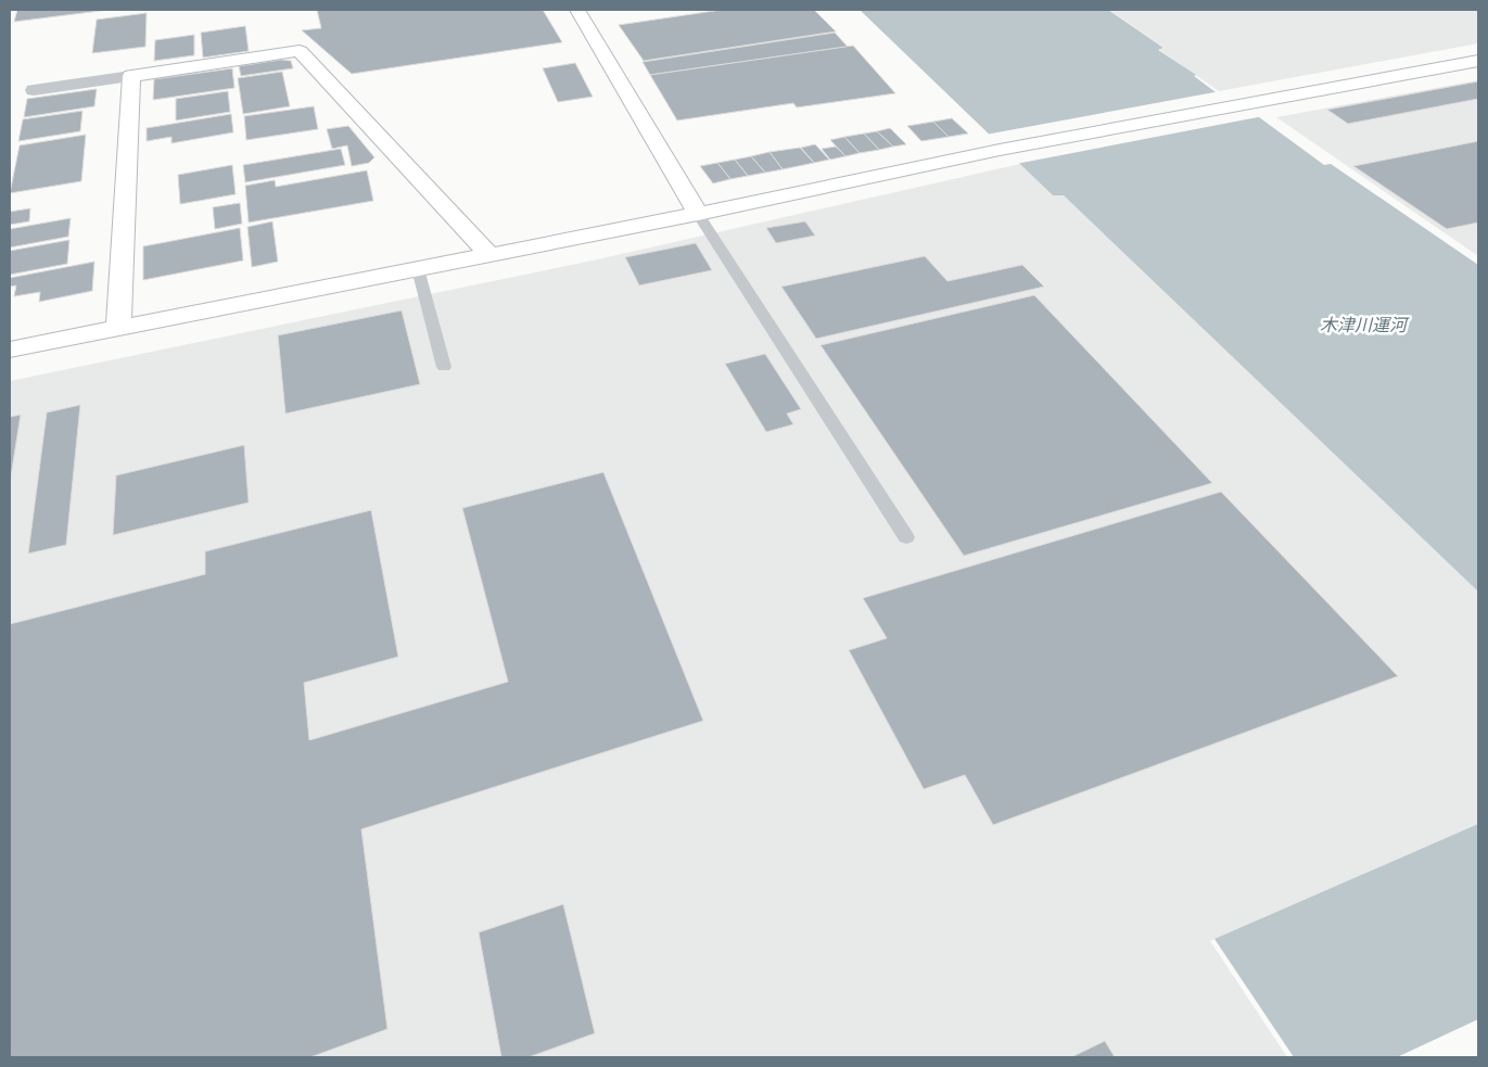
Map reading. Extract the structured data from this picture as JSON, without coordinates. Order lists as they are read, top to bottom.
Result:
{
  "water": ["木津川運河"]
}
